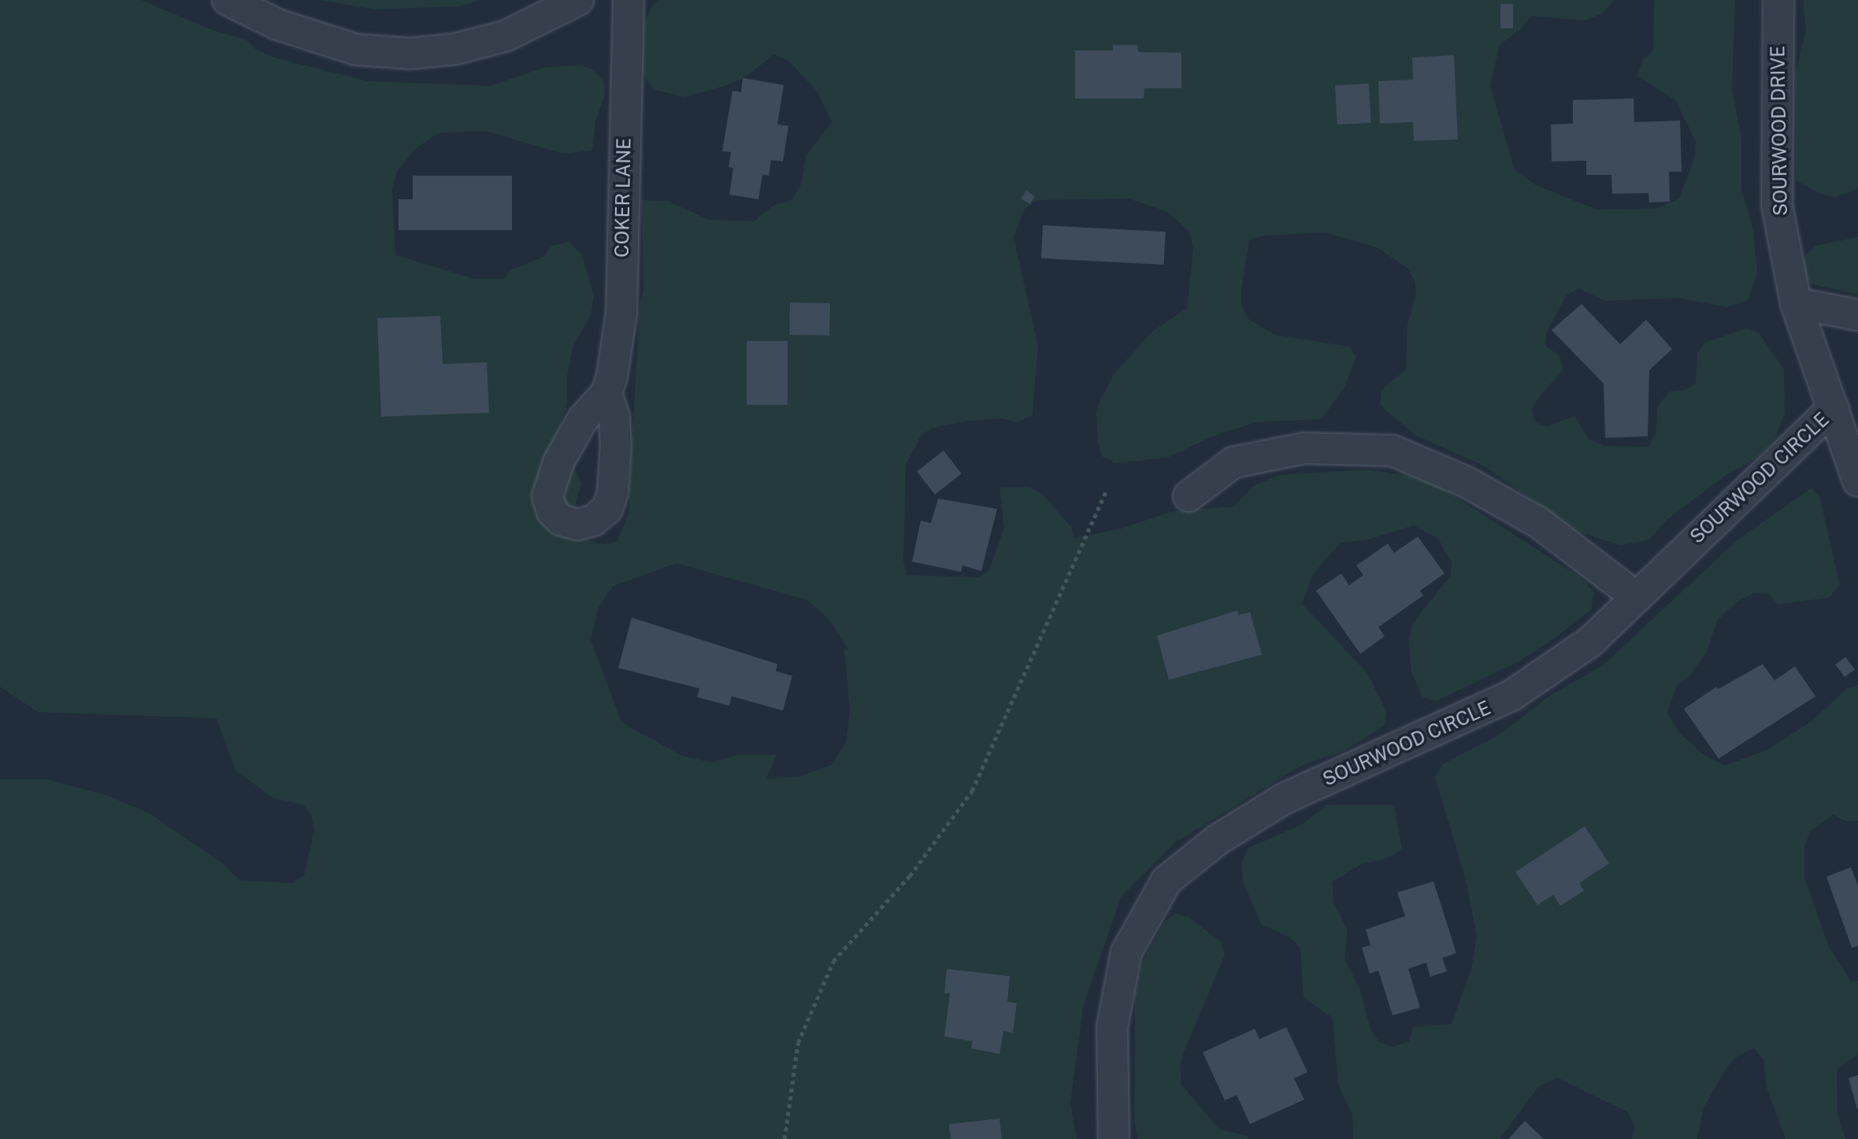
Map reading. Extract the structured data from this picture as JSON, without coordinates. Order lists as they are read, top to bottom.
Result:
{
  "streets": {
    "street": ["SOURWOOD DRIVE", "COKER LANE", "SOURWOOD CIRCLE"]
  },
  "crossings": [
    ["SOURWOOD DRIVE", "SOURWOOD CIRCLE"]
  ]
}
